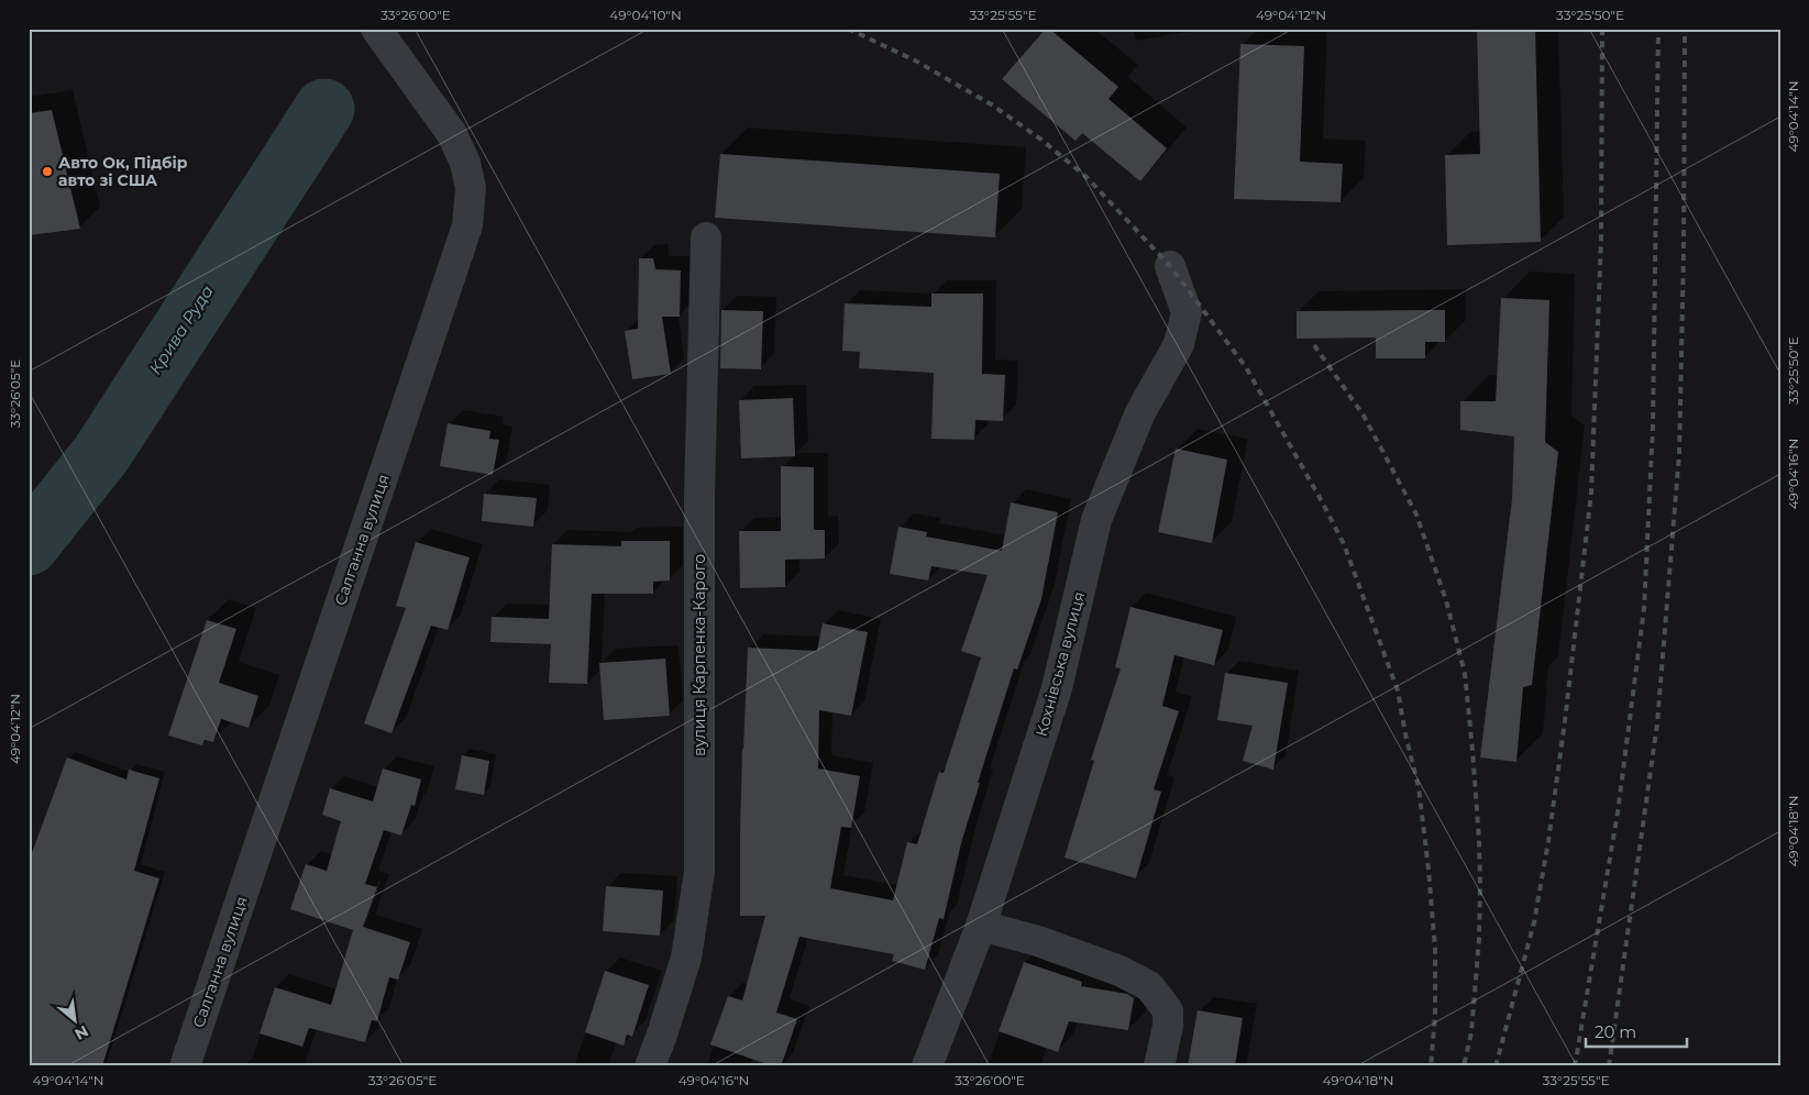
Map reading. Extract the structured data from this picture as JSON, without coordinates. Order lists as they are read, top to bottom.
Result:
{
  "streets": {
    "street": ["Салганна вулиця", "вулиця Карпенка-Карого", "Кохнівська вулиця"]
  },
  "water": ["Крива Руда"],
  "places": ["Авто Ок, Підбір авто зі США"],
  "scale_bar": "20 m",
  "north": "bottom right",
  "coordinates": [
    "33°26'00\"E",
    "49°04'10\"N",
    "33°25'55\"E",
    "49°04'12\"N",
    "33°25'50\"E",
    "49°04'14\"N",
    "33°26'05\"E",
    "49°04'16\"N",
    "49°04'18\"N"
  ]
}
